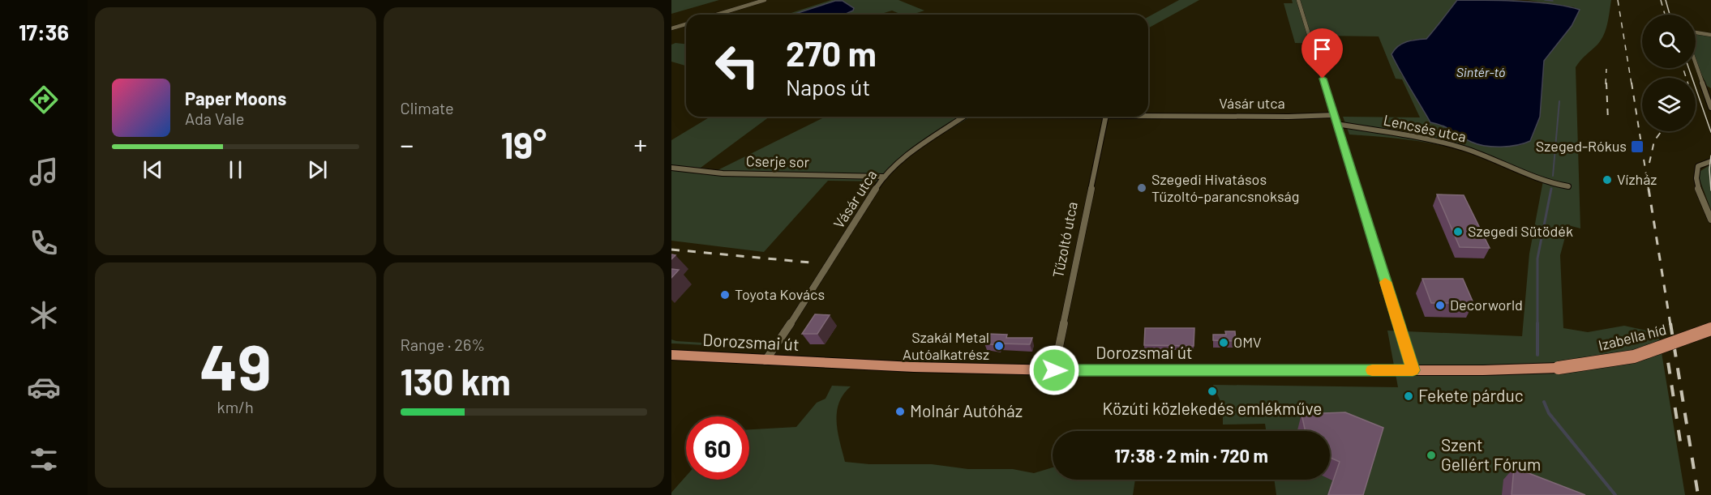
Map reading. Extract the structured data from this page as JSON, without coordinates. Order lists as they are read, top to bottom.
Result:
{
  "streets": {
    "main road": ["Izabella híd", "Dorozsmai út"],
    "street": [
      "Vásár utca",
      "Lencsés utca",
      "Cserje sor",
      "Tűzoltó utca"
    ]
  },
  "crossings": [
    ["Vásár utca", "Cserje sor"],
    ["Vásár utca", "Dorozsmai út"],
    ["Tűzoltó utca", "Dorozsmai út"],
    ["Izabella híd", "Dorozsmai út"]
  ],
  "water": ["Sintér-tó"],
  "places": {
    "transit": ["Szeged-Rókus"],
    "other": [
      "Vízház",
      "Szegedi Hivatásos Tűzoltó-parancsnokság",
      "Szegedi Sütödék",
      "Toyota Kovács",
      "Decorworld",
      "OMV",
      "Szakál Metal Autóalkatrész",
      "Közúti közlekedés emlékműve",
      "Fekete párduc",
      "Molnár Autóház",
      "Szent Gellért Fórum"
    ]
  },
  "page": {
    "tabs": "17:36",
    "tile": [
      "Climate",
      ["49", "km/h"],
      ["Range · 26%", "130 km"]
    ],
    "turn": ["270 m", "Napos út"],
    "song": ["Paper Moons", "Ada Vale"],
    "heat": ["−", "19°", "+"],
    "limit": "60",
    "trip": "17:38 · 2 min · 720 m"
  }
}
